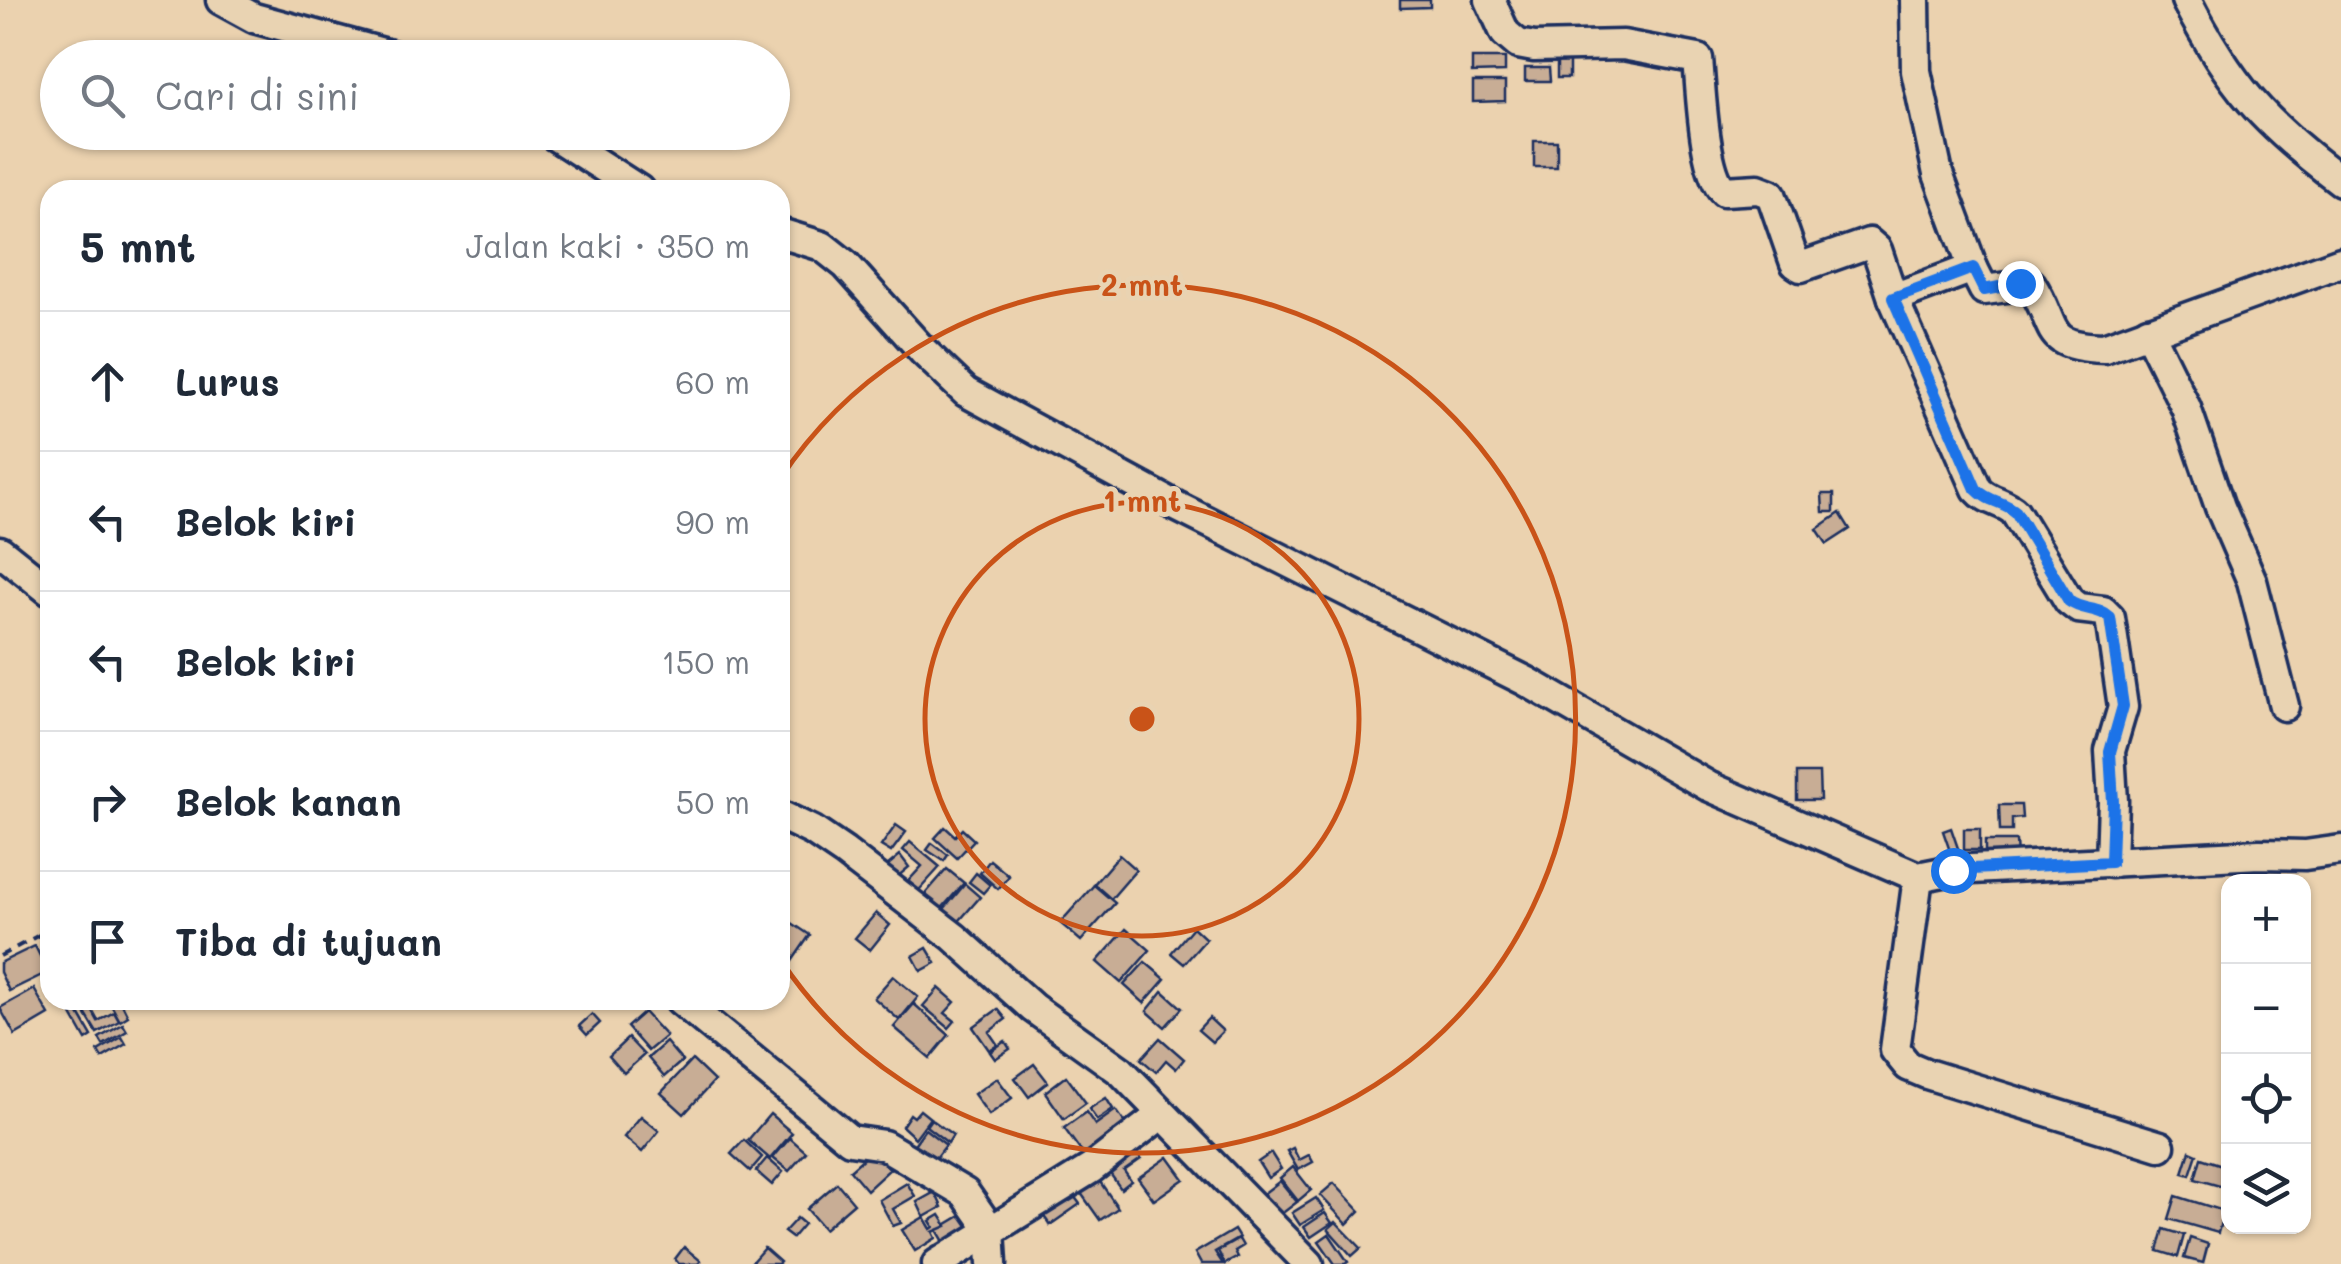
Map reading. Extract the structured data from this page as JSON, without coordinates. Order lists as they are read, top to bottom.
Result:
{
  "page": {
    "search": "Cari di sini",
    "heading": ["5 mnt", "Jalan kaki · 350 m"],
    "list": [
      ["Lurus", "60 m"],
      ["Belok kiri", "90 m"],
      ["Belok kiri", "150 m"],
      ["Belok kanan", "50 m"],
      "Tiba di tujuan"
    ],
    "map_buttons": ["+", "−"]
  },
  "rings": ["2 mnt", "1 mnt"]
}
